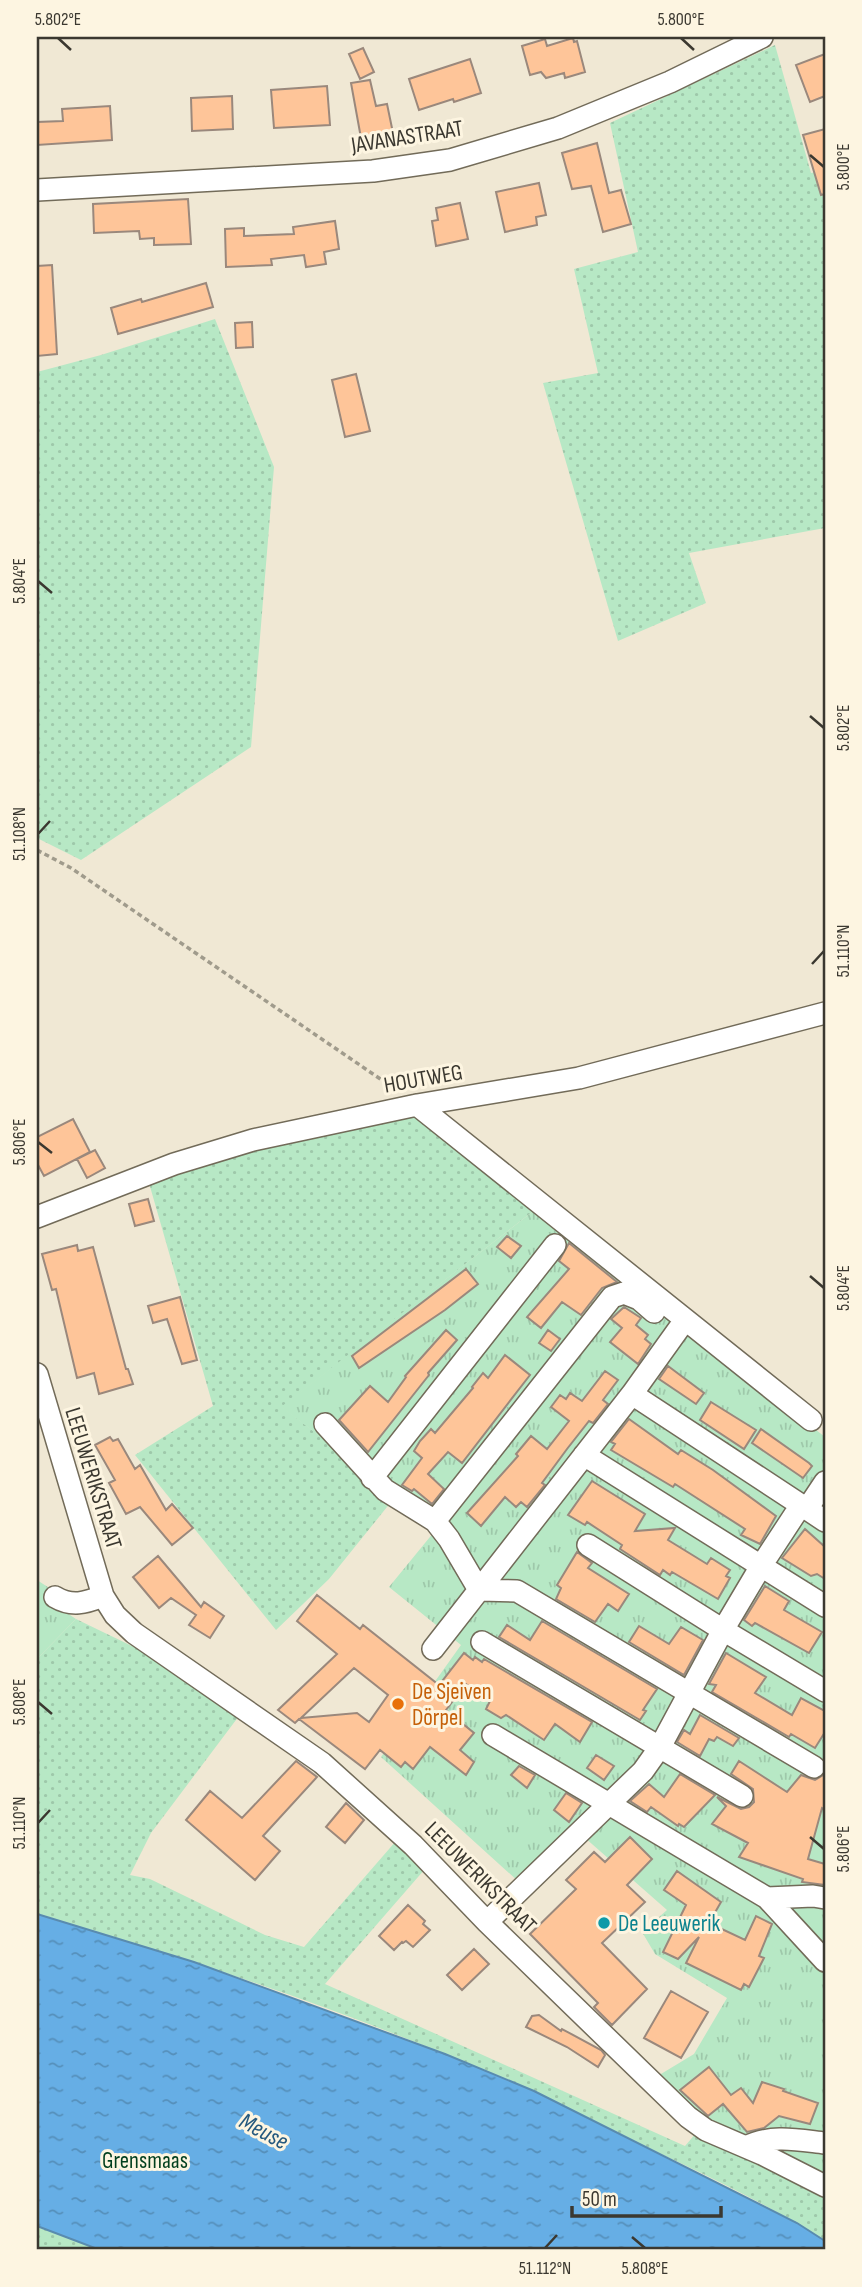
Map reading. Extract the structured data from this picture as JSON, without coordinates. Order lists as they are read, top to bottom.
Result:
{
  "streets": {
    "street": ["JAVANASTRAAT", "HOUTWEG", "LEEUWERIKSTRAAT"]
  },
  "water": ["Meuse"],
  "parks": ["Grensmaas"],
  "places": ["De Sjeiven Dörpel", "De Leeuwerik"],
  "scale_bar": "50 m",
  "coordinates": [
    "5.802°E",
    "5.800°E",
    "5.804°E",
    "51.108°N",
    "51.110°N",
    "5.806°E",
    "5.808°E",
    "51.112°N"
  ]
}
